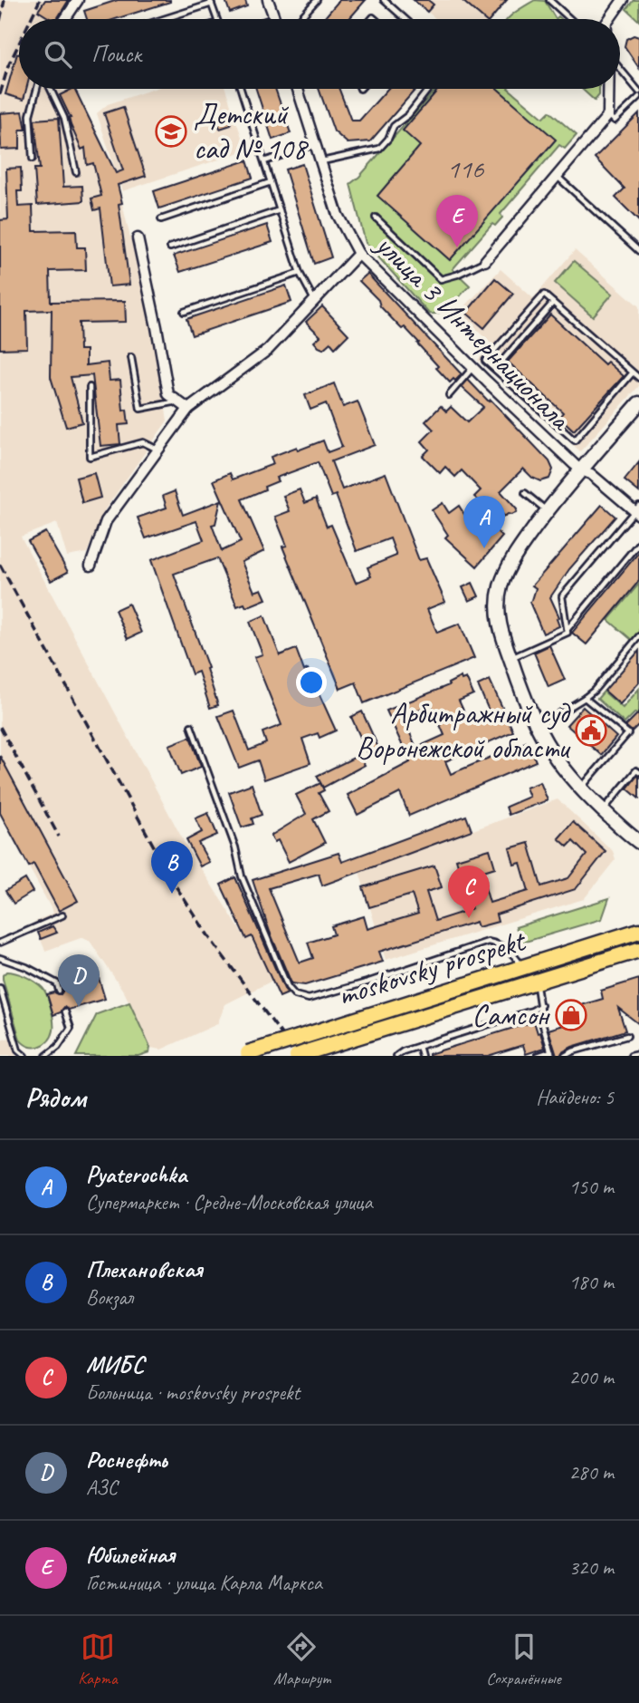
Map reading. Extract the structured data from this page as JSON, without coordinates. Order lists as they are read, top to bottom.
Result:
{
  "streets": {
    "main road": ["moskovsky prospekt"],
    "street": ["улица 3 Интернационала"]
  },
  "places": {
    "school or university": ["Детский сад № 108"],
    "public building": ["Арбитражный суд Воронежской области"],
    "shop": ["Самсон"]
  },
  "house_numbers": ["116"],
  "page": {
    "search": "Поиск",
    "pins": [
      "E",
      "A",
      "B",
      "C",
      "D"
    ],
    "heading": ["Рядом", "Найдено: 5"],
    "list": [
      {
        "mark": "A",
        "name": "Pyaterochka",
        "note": "Супермаркет · Средне-Московская улица",
        "value": "150 m"
      },
      {
        "mark": "B",
        "name": "Плехановская",
        "note": "Вокзал",
        "value": "180 m"
      },
      {
        "mark": "C",
        "name": "МИБС",
        "note": "Больница · moskovsky prospekt",
        "value": "200 m"
      },
      {
        "mark": "D",
        "name": "Роснефть",
        "note": "АЗС",
        "value": "280 m"
      },
      {
        "mark": "E",
        "name": "Юбилейная",
        "note": "Гостиница · улица Карла Маркса",
        "value": "320 m"
      }
    ],
    "nav": ["Карта", "Маршрут", "Сохранённые"]
  }
}
